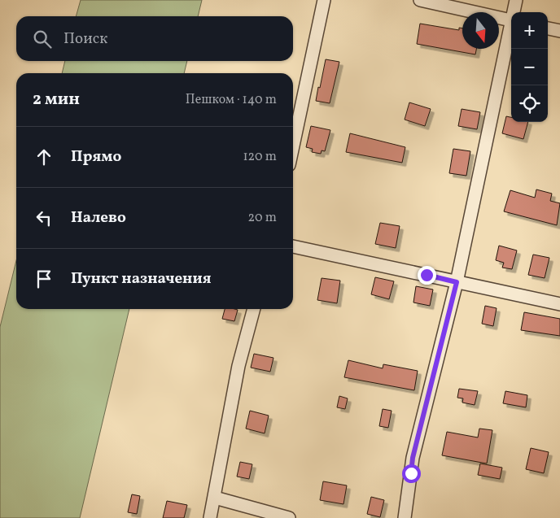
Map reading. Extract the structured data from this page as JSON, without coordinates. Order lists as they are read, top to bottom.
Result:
{
  "north": "bottom",
  "page": {
    "map_buttons": ["+", "−"],
    "search": "Поиск",
    "heading": ["2 мин", "Пешком · 140 m"],
    "list": [
      ["Прямо", "120 m"],
      ["Налево", "20 m"],
      "Пункт назначения"
    ]
  }
}
